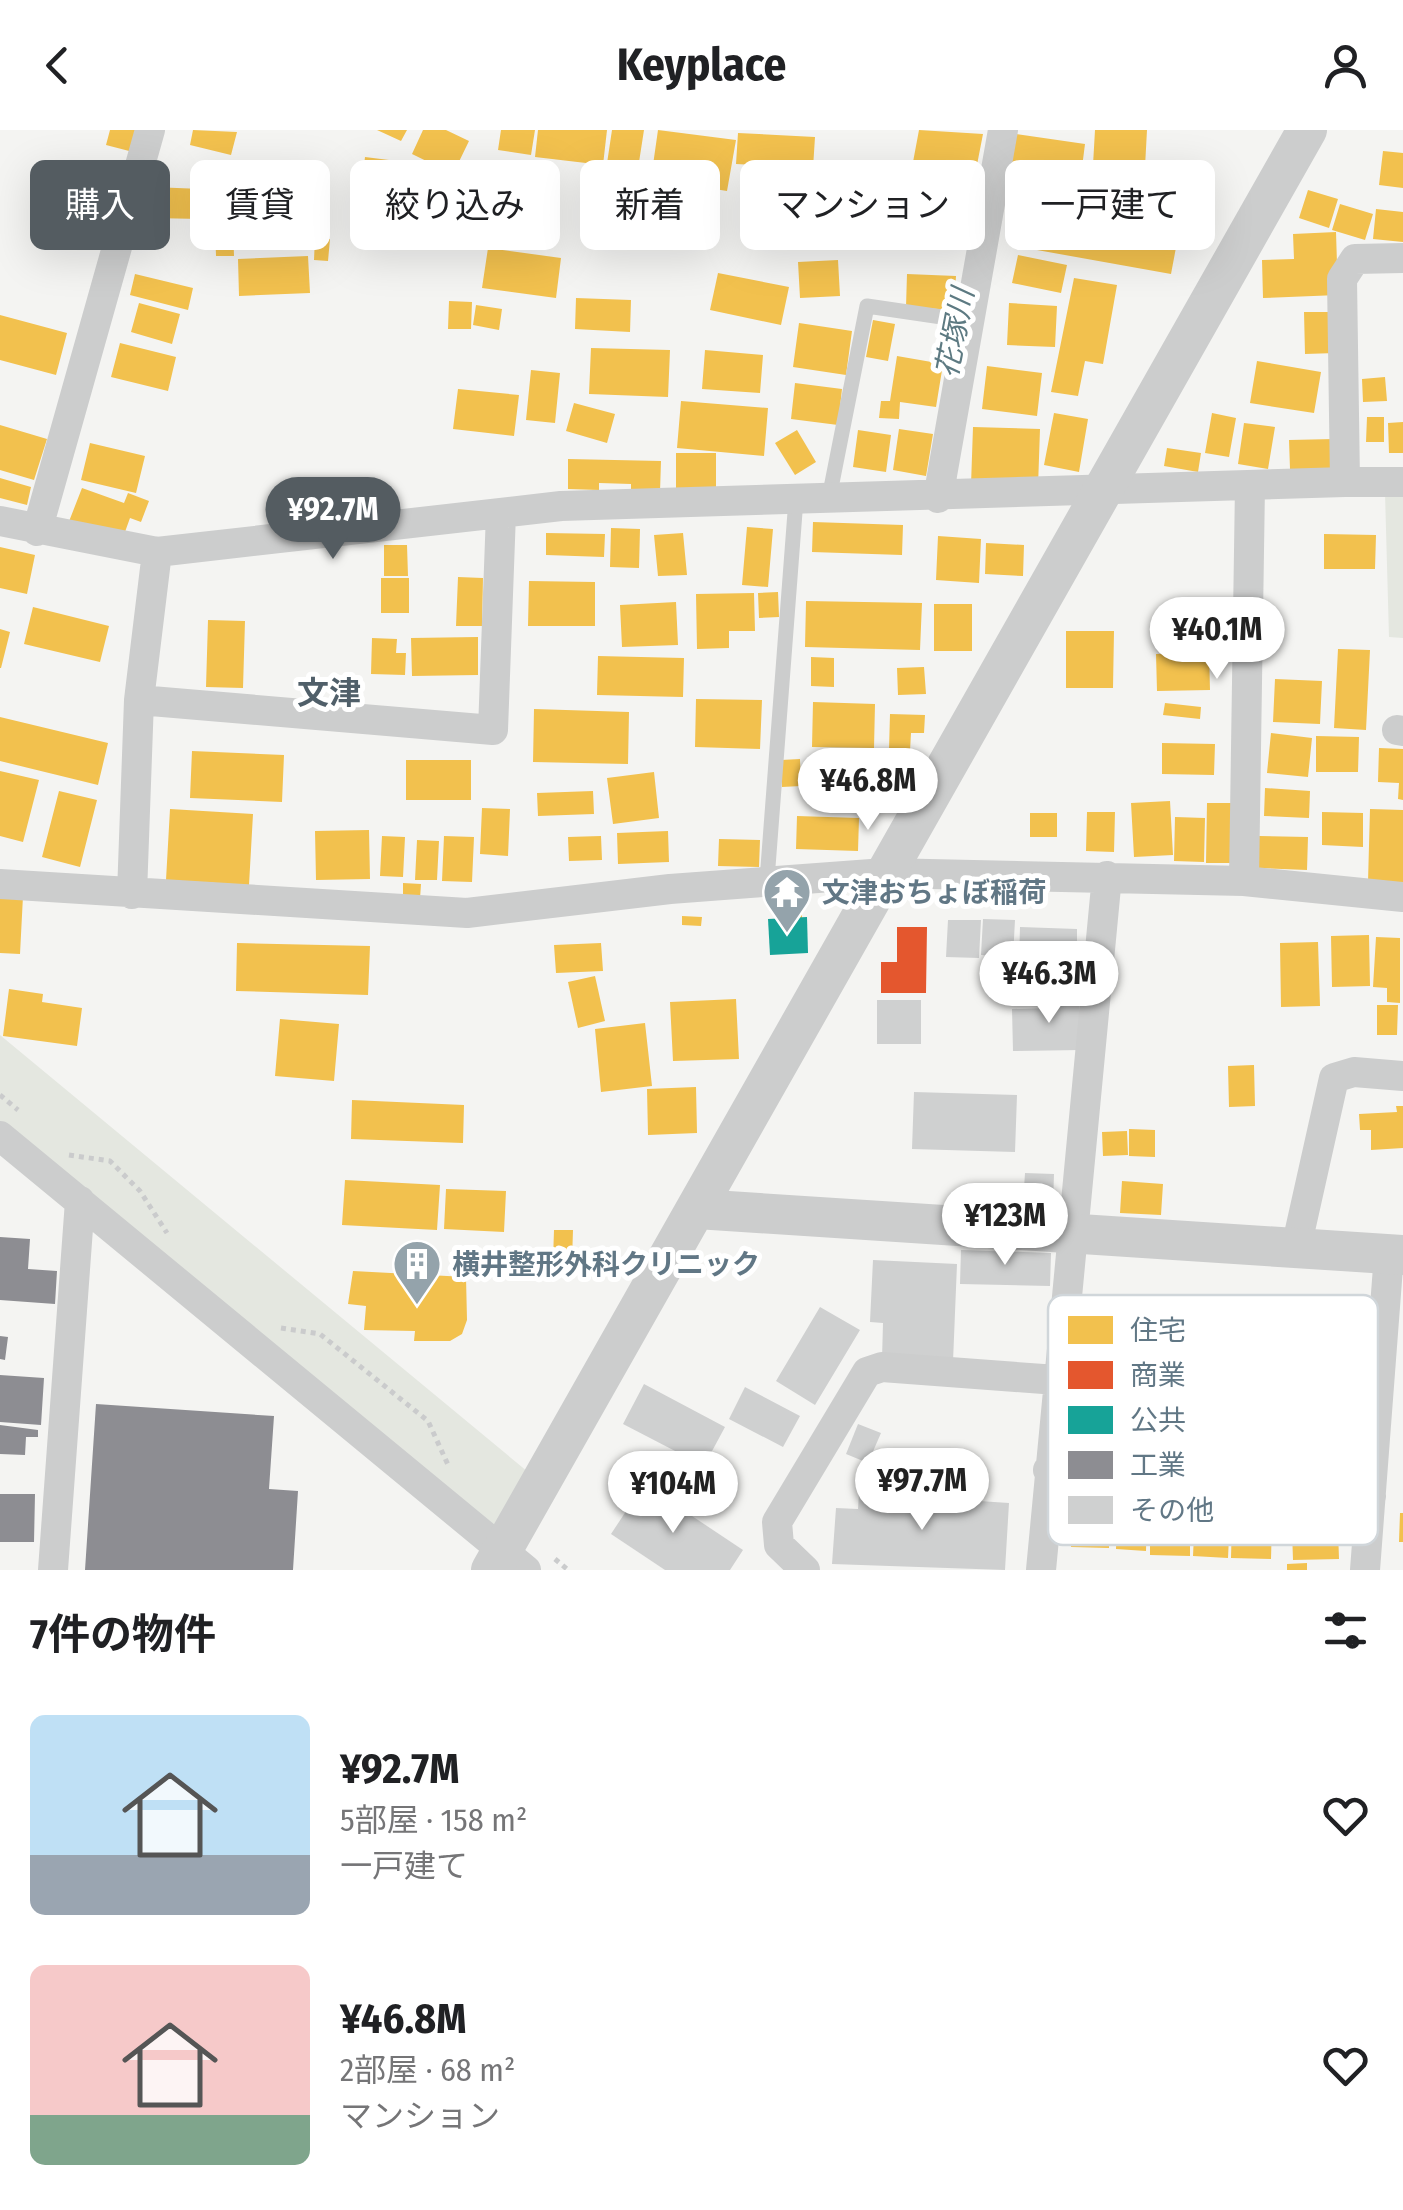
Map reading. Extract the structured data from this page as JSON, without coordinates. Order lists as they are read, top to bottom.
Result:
{
  "districts": ["文津"],
  "water": ["花塚川"],
  "places": {
    "temple": ["文津おちょぼ稲荷"],
    "building": ["横井整形外科クリニック"]
  },
  "legend": [
    "住宅",
    "商業",
    "公共",
    "工業",
    "その他"
  ],
  "page": {
    "header": "Keyplace",
    "chip": [
      "購入",
      "賃貸",
      "絞り込み",
      "新着",
      "マンション",
      "一戸建て"
    ],
    "price": [
      "¥92.7M",
      "¥40.1M",
      "¥46.8M",
      "¥46.3M",
      "¥123M",
      "¥97.7M",
      "¥104M"
    ],
    "heading": "7件の物件",
    "list": [
      {
        "name": "¥92.7M",
        "note": "5部屋 · 158 m² · 一戸建て"
      },
      {
        "name": "¥46.8M",
        "note": "2部屋 · 68 m² · マンション"
      }
    ]
  }
}
